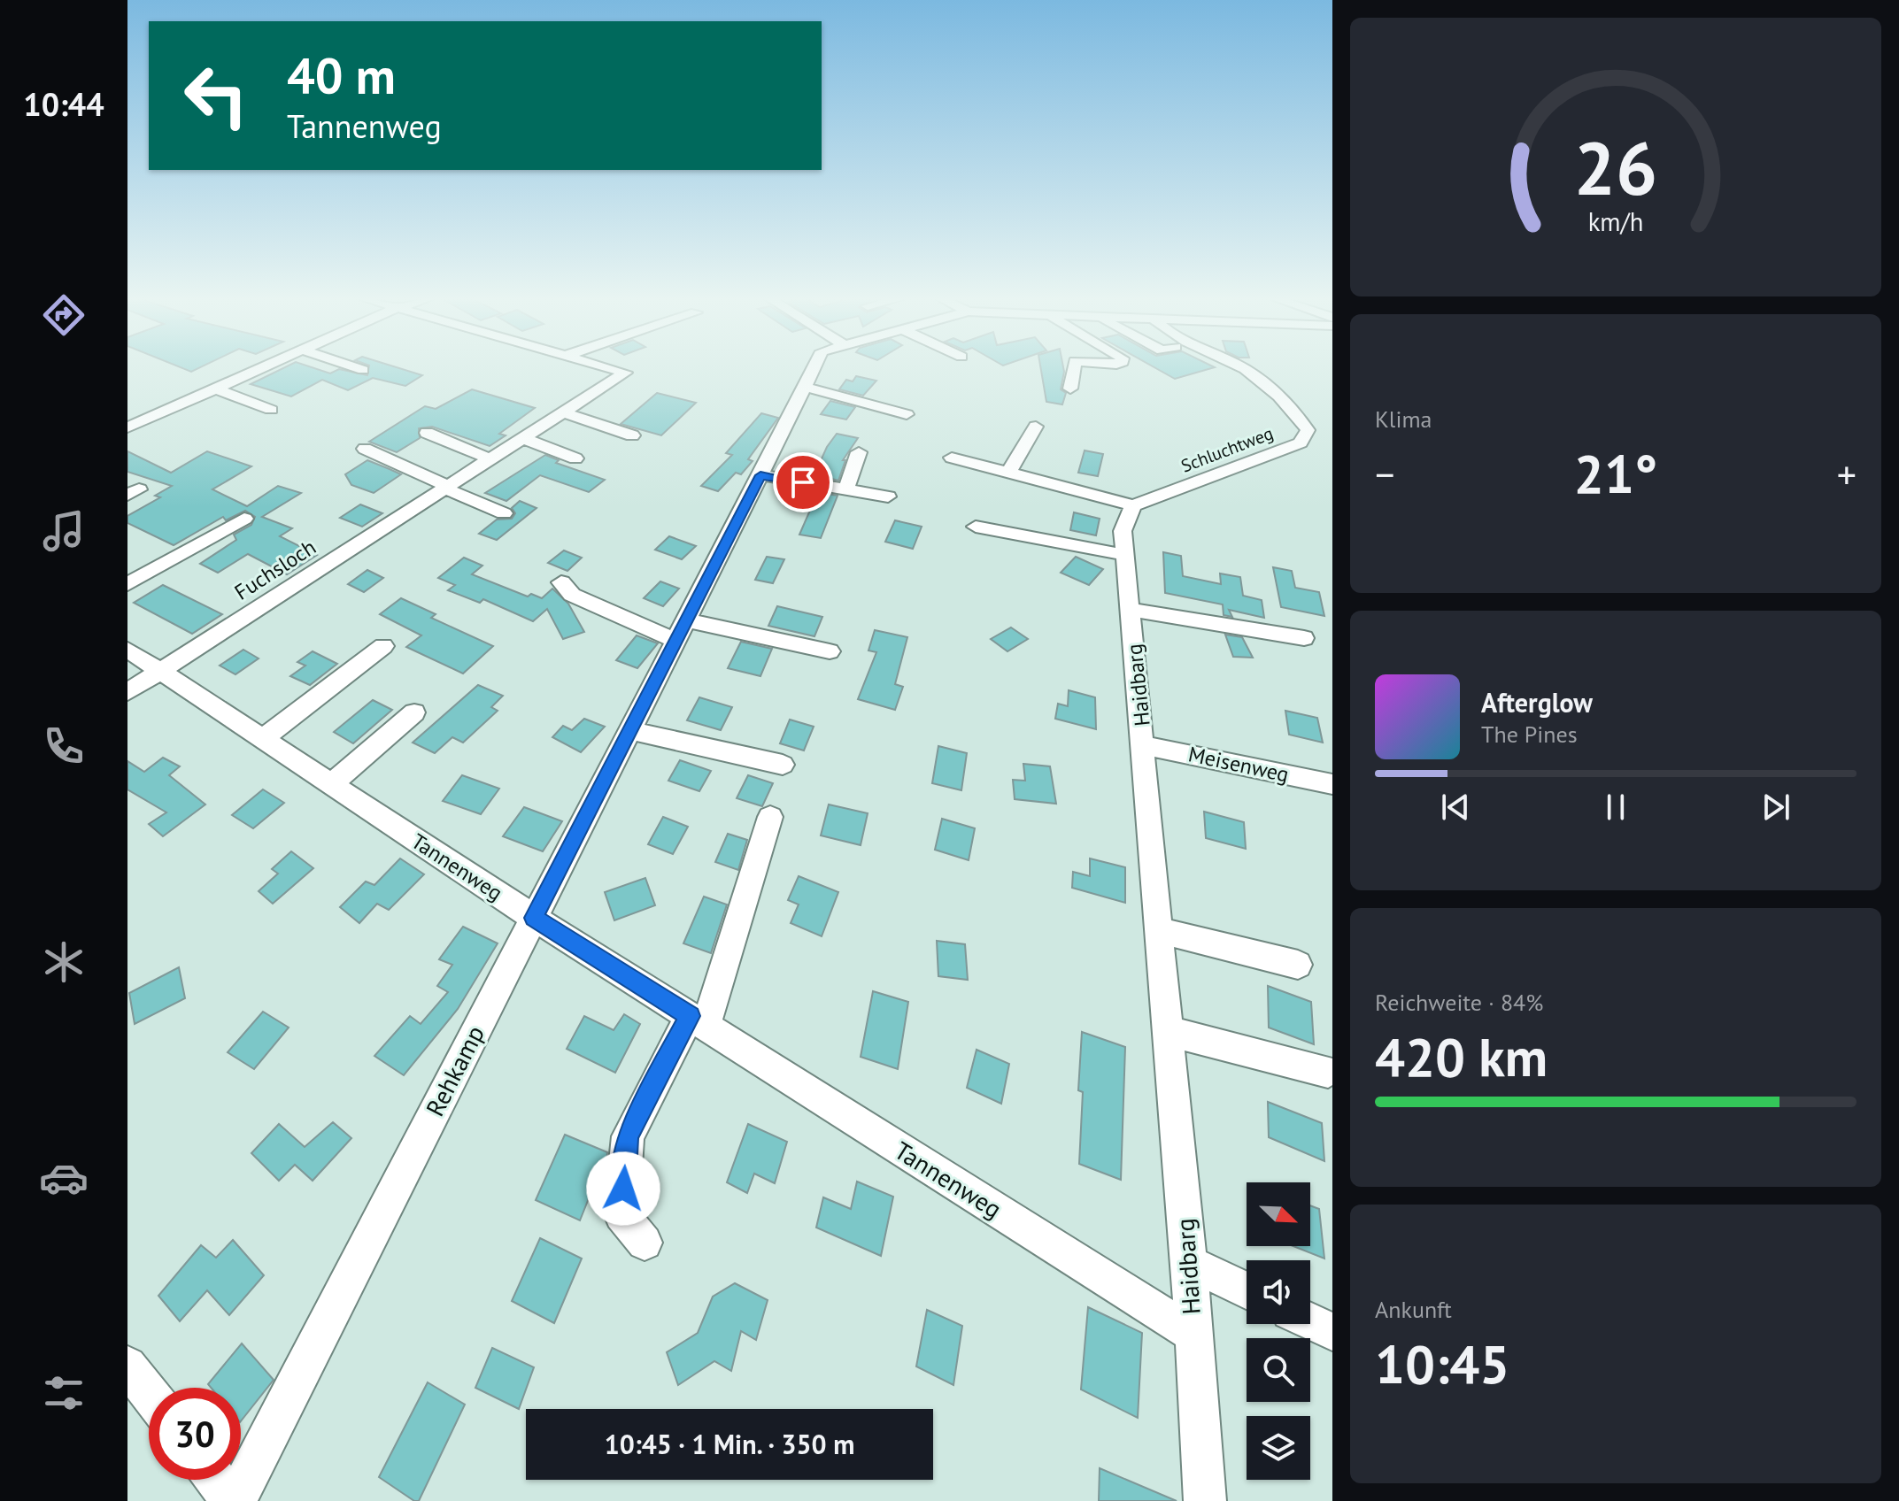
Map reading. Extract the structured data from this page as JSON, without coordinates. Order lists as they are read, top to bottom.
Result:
{
  "streets": {
    "street": [
      "Schluchtweg",
      "Fuchsloch",
      "Haidbarg",
      "Meisenweg",
      "Tannenweg",
      "Rehkamp"
    ]
  },
  "crossings": [
    ["Fuchsloch", "Tannenweg"],
    ["Haidbarg", "Meisenweg"],
    ["Haidbarg", "Tannenweg"],
    ["Tannenweg", "Rehkamp"]
  ],
  "north": "bottom right",
  "page": {
    "tabs": "10:44",
    "turn": ["40 m", "Tannenweg"],
    "tile": [
      "Klima",
      ["Reichweite · 84%", "420 km"],
      ["Ankunft", "10:45"]
    ],
    "heat": ["−", "21°", "+"],
    "song": ["Afterglow", "The Pines"],
    "limit": "30",
    "trip": "10:45 · 1 Min. · 350 m",
    "gauge": ["26", "km/h"]
  }
}
